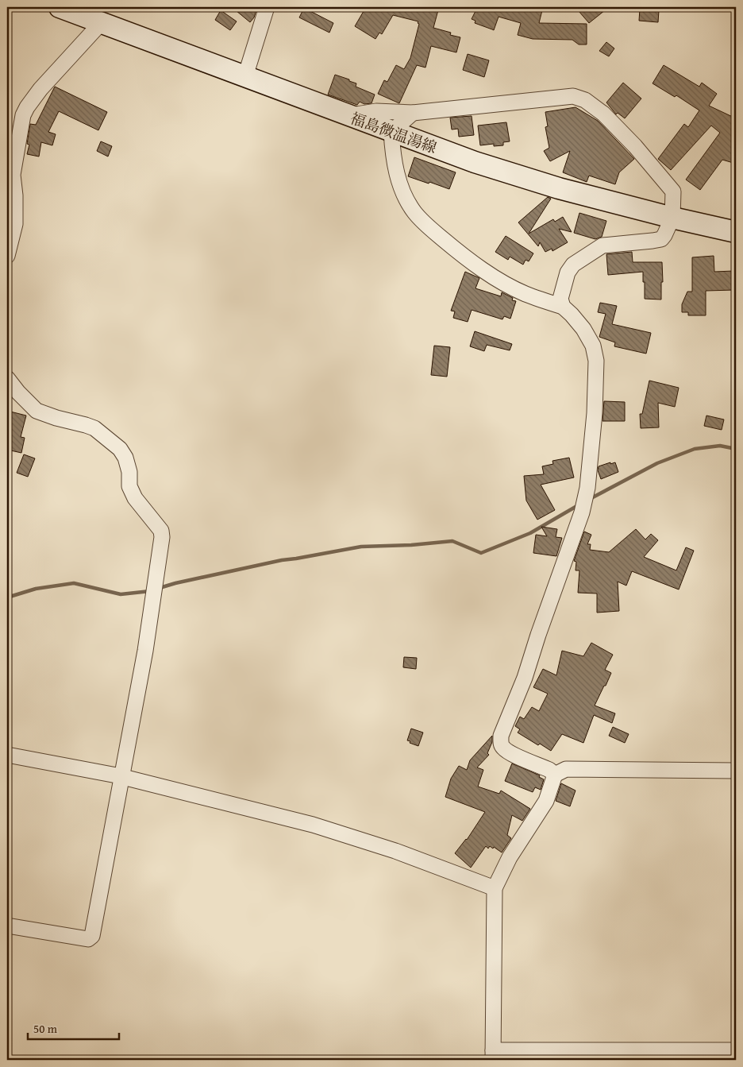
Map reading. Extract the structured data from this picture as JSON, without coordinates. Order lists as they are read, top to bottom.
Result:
{
  "streets": {
    "main road": ["福島微温湯線"]
  },
  "scale_bar": "50 m"
}
